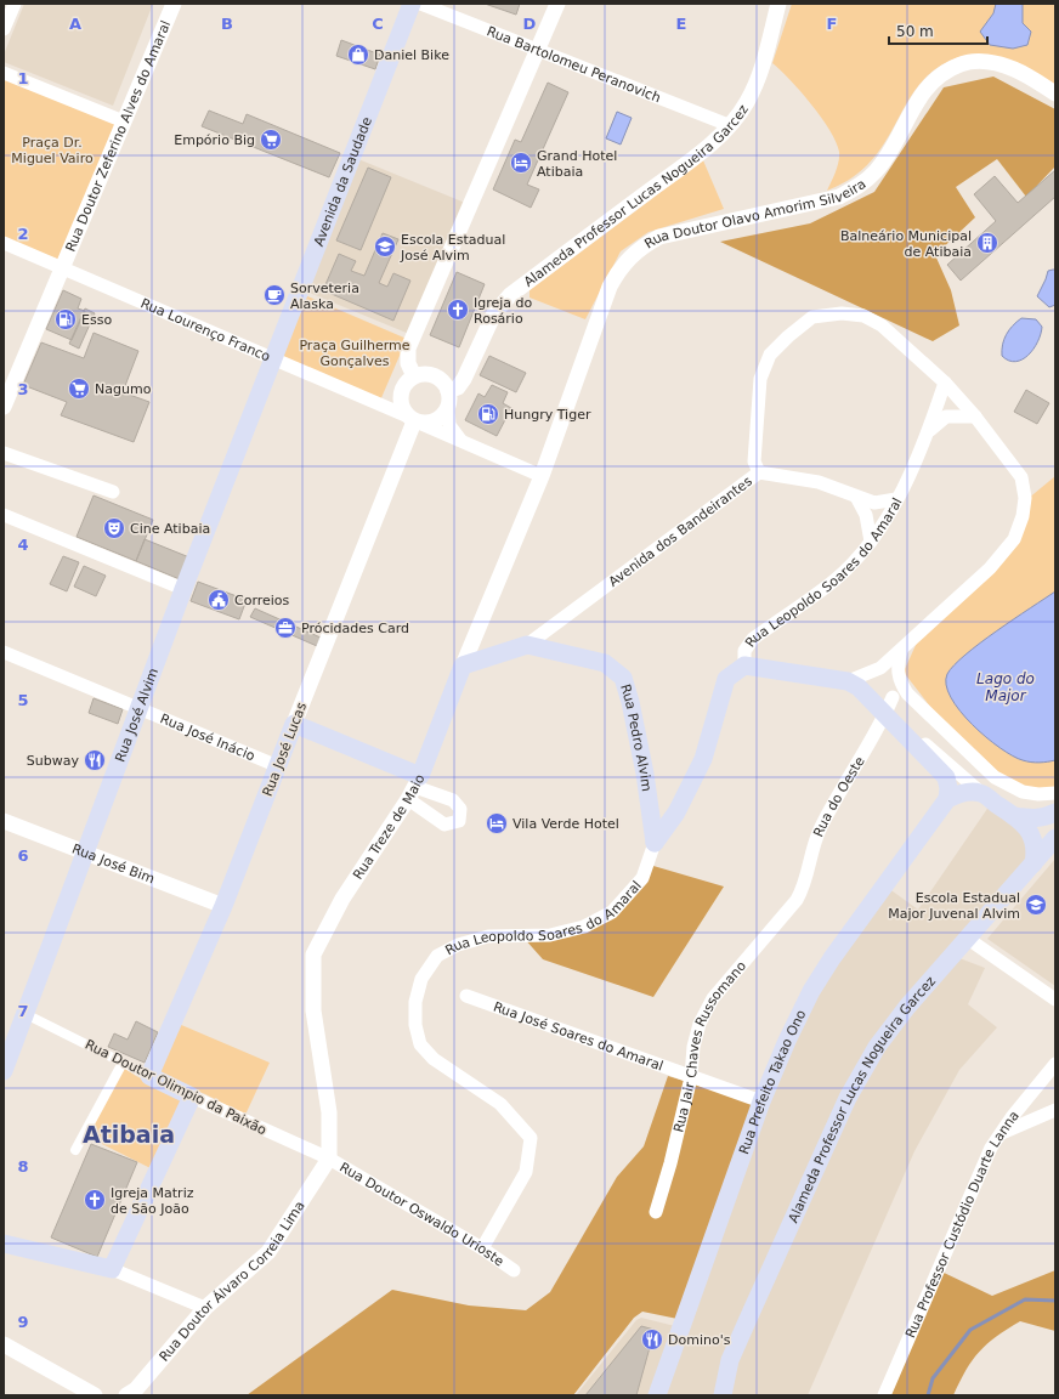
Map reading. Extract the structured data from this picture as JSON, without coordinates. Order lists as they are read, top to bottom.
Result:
{
  "streets": {
    "main road": [
      "Avenida da Saudade",
      "Alameda Professor Lucas Nogueira Garcez",
      "Avenida dos Bandeirantes",
      "Rua Leopoldo Soares do Amaral",
      "Rua José Alvim",
      "Rua Pedro Alvim",
      "Rua José Lucas",
      "Rua Treze de Maio",
      "Rua Prefeito Takao Ono",
      "Rua Doutor Olimpio da Paixão"
    ],
    "street": [
      "Rua Bartolomeu Peranovich",
      "Rua Doutor Zeferino Alves do Amaral",
      "Rua Doutor Olavo Amorim Silveira",
      "Rua Lourenço Franco",
      "Rua José Inácio",
      "Rua do Oeste",
      "Rua José Bim",
      "Rua José Soares do Amaral",
      "Rua Jair Chaves Russomano",
      "Rua Doutor Oswaldo Urioste",
      "Rua Professor Custódio Duarte Lanna",
      "Rua Doutor Álvaro Correia Lima"
    ]
  },
  "crossings": [
    ["Rua Bartolomeu Peranovich", "Alameda Professor Lucas Nogueira Garcez"],
    ["Rua Doutor Zeferino Alves do Amaral", "Rua Lourenço Franco"],
    ["Avenida da Saudade", "Rua Lourenço Franco"],
    ["Avenida da Saudade", "Rua José Alvim"],
    ["Alameda Professor Lucas Nogueira Garcez", "Rua Lourenço Franco"],
    ["Alameda Professor Lucas Nogueira Garcez", "Rua José Lucas"],
    ["Rua Doutor Olavo Amorim Silveira", "Rua Lourenço Franco"],
    ["Rua Doutor Olavo Amorim Silveira", "Rua Treze de Maio"],
    ["Rua Lourenço Franco", "Rua José Alvim"],
    ["Rua Lourenço Franco", "Rua José Lucas"],
    ["Rua Lourenço Franco", "Rua Treze de Maio"],
    ["Avenida dos Bandeirantes", "Rua Leopoldo Soares do Amaral"],
    ["Avenida dos Bandeirantes", "Rua Pedro Alvim"],
    ["Avenida dos Bandeirantes", "Rua Treze de Maio"],
    ["Rua Leopoldo Soares do Amaral", "Rua Pedro Alvim"],
    ["Rua Leopoldo Soares do Amaral", "Rua Doutor Oswaldo Urioste"],
    ["Rua José Alvim", "Rua José Inácio"],
    ["Rua José Alvim", "Rua José Bim"],
    ["Rua José Alvim", "Rua Doutor Olimpio da Paixão"],
    ["Rua José Inácio", "Rua José Lucas"],
    ["Rua José Lucas", "Rua José Bim"],
    ["Rua José Lucas", "Rua Doutor Olimpio da Paixão"],
    ["Rua do Oeste", "Rua Jair Chaves Russomano"],
    ["Rua Treze de Maio", "Rua Doutor Olimpio da Paixão"],
    ["Rua Treze de Maio", "Rua Doutor Oswaldo Urioste"],
    ["Rua Treze de Maio", "Rua Doutor Álvaro Correia Lima"],
    ["Rua José Soares do Amaral", "Rua Jair Chaves Russomano"],
    ["Rua José Soares do Amaral", "Rua Prefeito Takao Ono"],
    ["Rua Doutor Olimpio da Paixão", "Rua Doutor Oswaldo Urioste"],
    ["Rua Doutor Olimpio da Paixão", "Rua Doutor Álvaro Correia Lima"],
    ["Rua Doutor Oswaldo Urioste", "Rua Doutor Álvaro Correia Lima"]
  ],
  "districts": ["Atibaia"],
  "water": ["Lago do Major"],
  "parks": ["Praça Dr. Miguel Vairo", "Praça Guilherme Gonçalves"],
  "places": {
    "shop": ["Daniel Bike"],
    "supermarket": ["Empório Big", "Nagumo"],
    "hotel": ["Grand Hotel Atibaia", "Vila Verde Hotel"],
    "building": ["Balneário Municipal de Atibaia"],
    "school or university": ["Escola Estadual José Alvim", "Escola Estadual Major Juvenal Alvim"],
    "cafe": ["Sorveteria Alaska"],
    "church": ["Igreja do Rosário", "Igreja Matriz de São João"],
    "fuel station": ["Esso", "Hungry Tiger"],
    "theatre": ["Cine Atibaia"],
    "public building": ["Correios"],
    "office": ["Prócidades Card"],
    "restaurant": ["Subway", "Domino's"]
  },
  "scale_bar": "50 m",
  "grid": {
    "columns": [
      "A",
      "B",
      "C",
      "D",
      "E",
      "F"
    ],
    "rows": [
      "1",
      "2",
      "3",
      "4",
      "5",
      "6",
      "7",
      "8",
      "9"
    ]
  }
}
